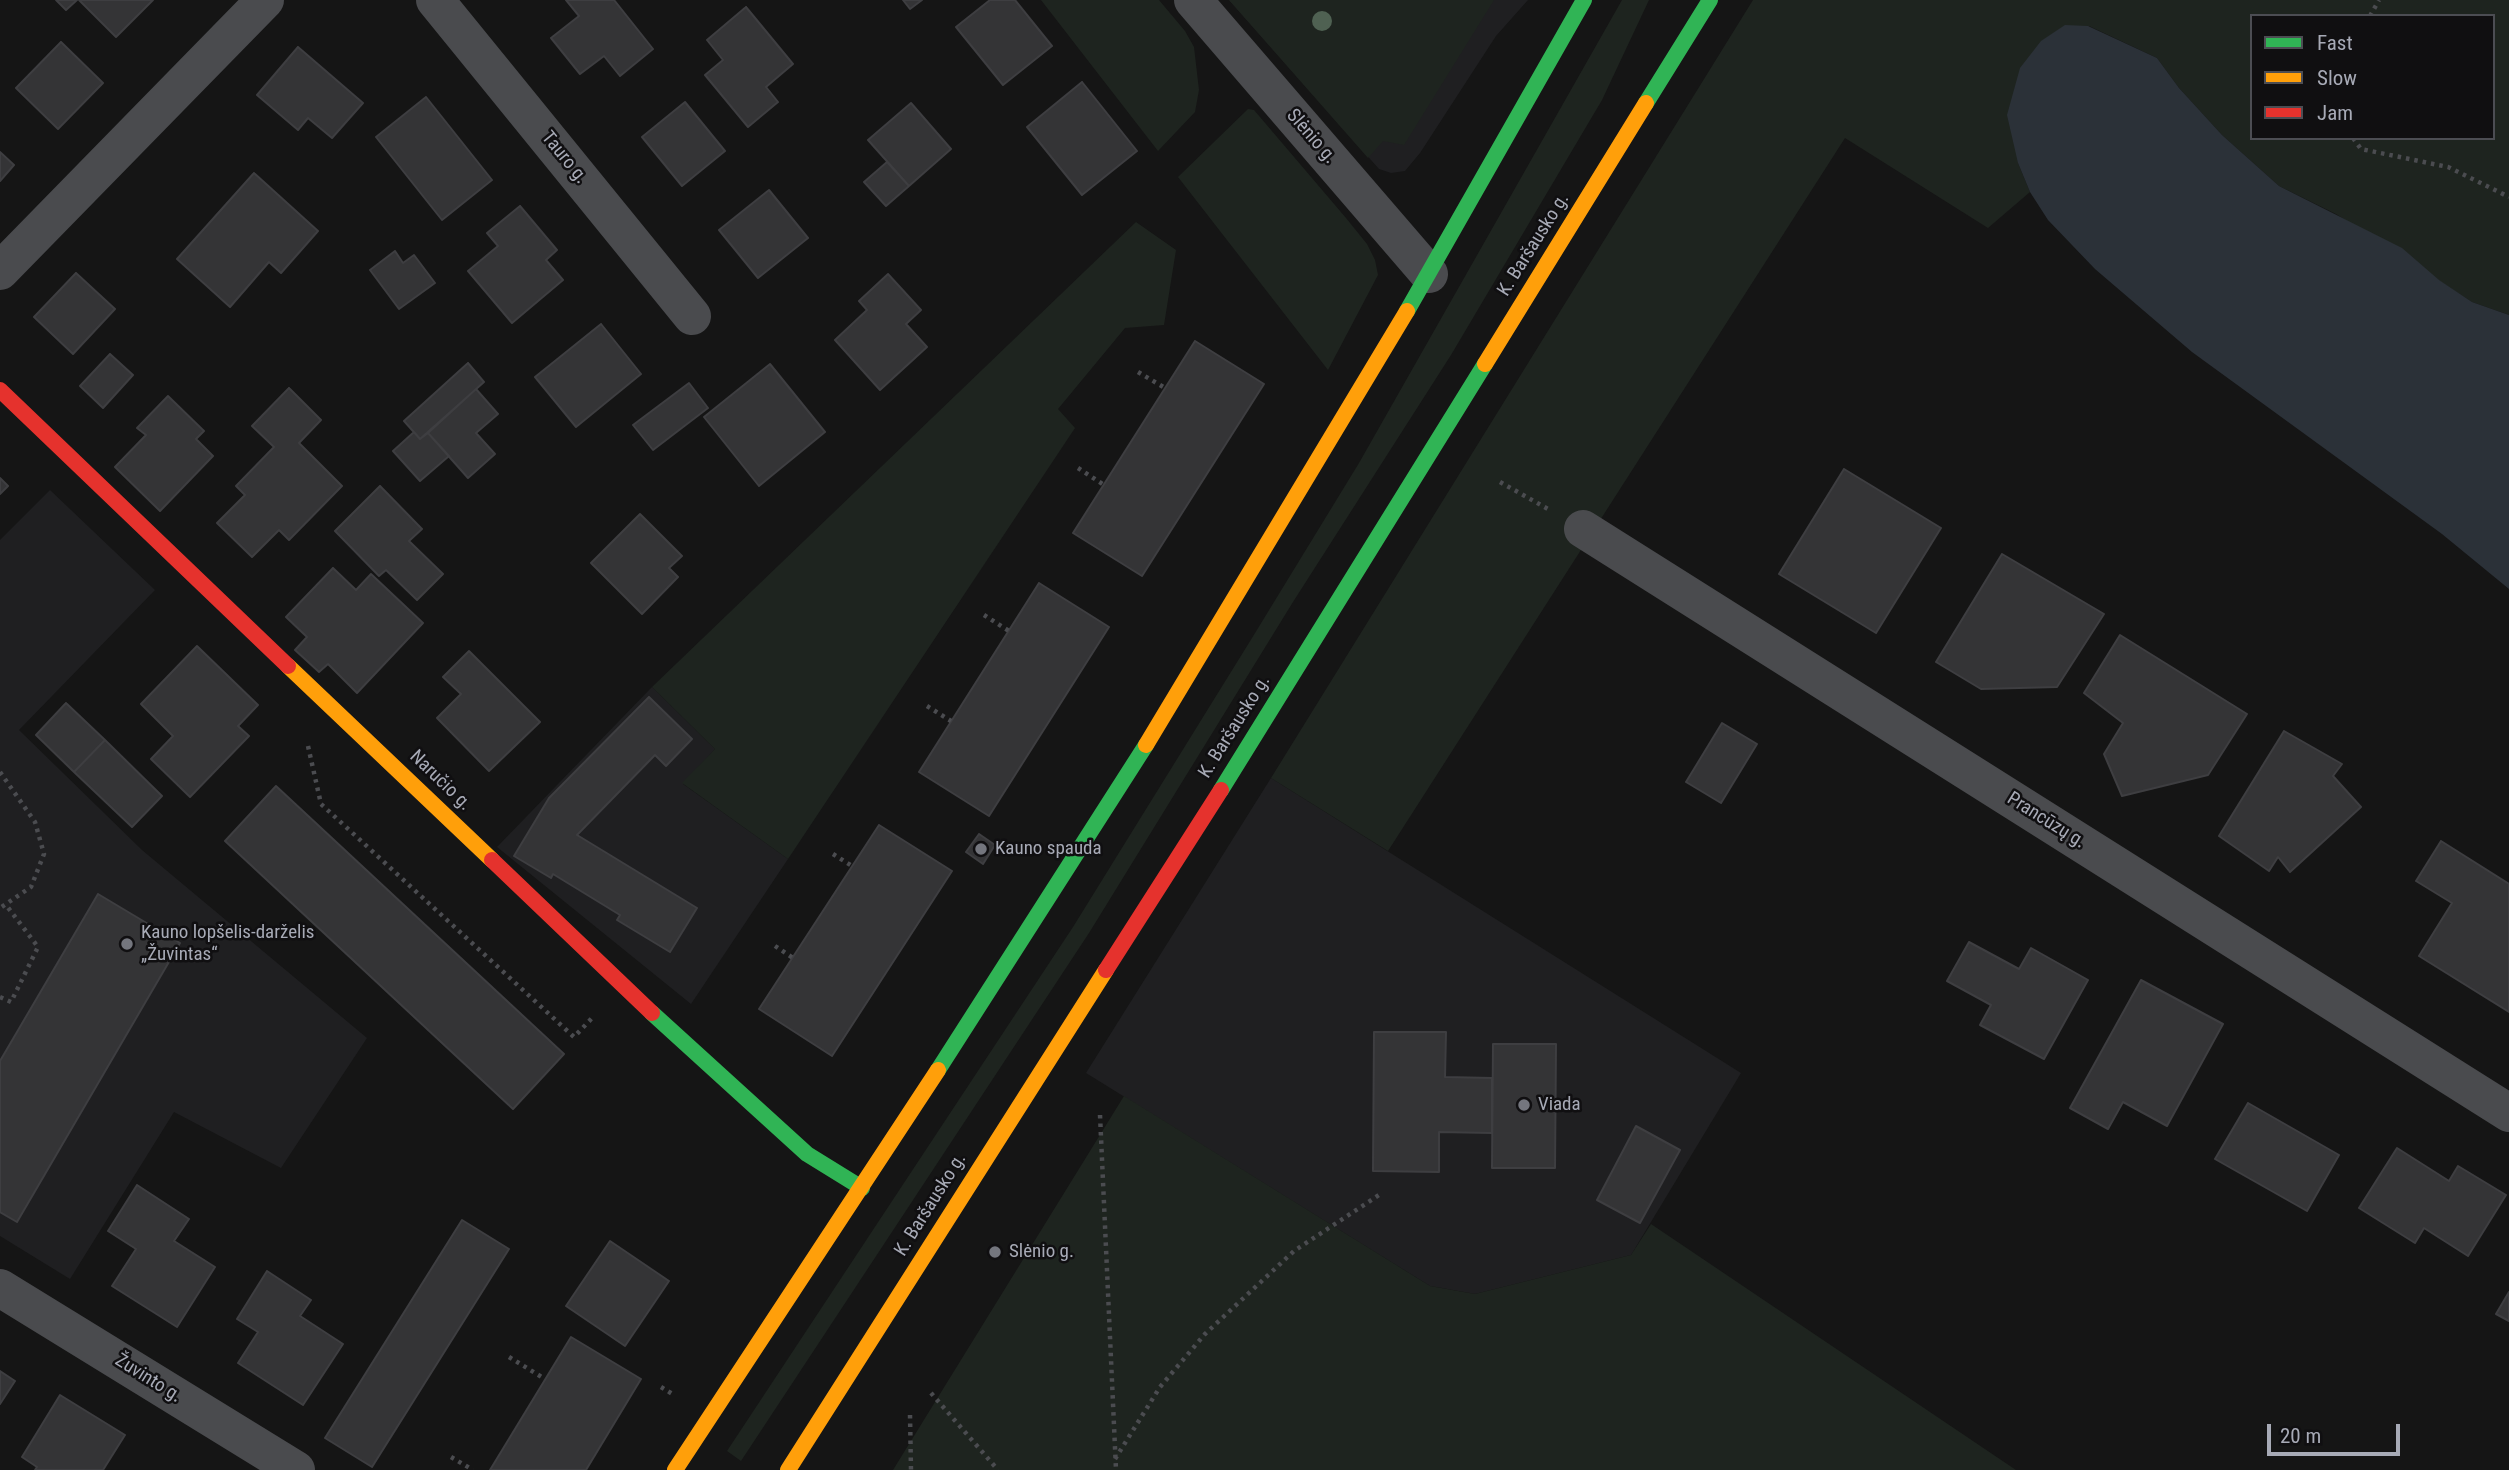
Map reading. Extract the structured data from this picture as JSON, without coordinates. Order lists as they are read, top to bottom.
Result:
{
  "streets": {
    "main road": ["K. Baršausko g.", "Naručio g."],
    "street": [
      "Slėnio g.",
      "Tauro g.",
      "Prancūzų g.",
      "Žuvinto g."
    ]
  },
  "places": [
    "Kauno spauda",
    "Kauno lopšelis-darželis „Žuvintas“",
    "Viada",
    "Slėnio g."
  ],
  "legend": ["Fast", "Slow", "Jam"],
  "scale_bar": "20 m"
}
